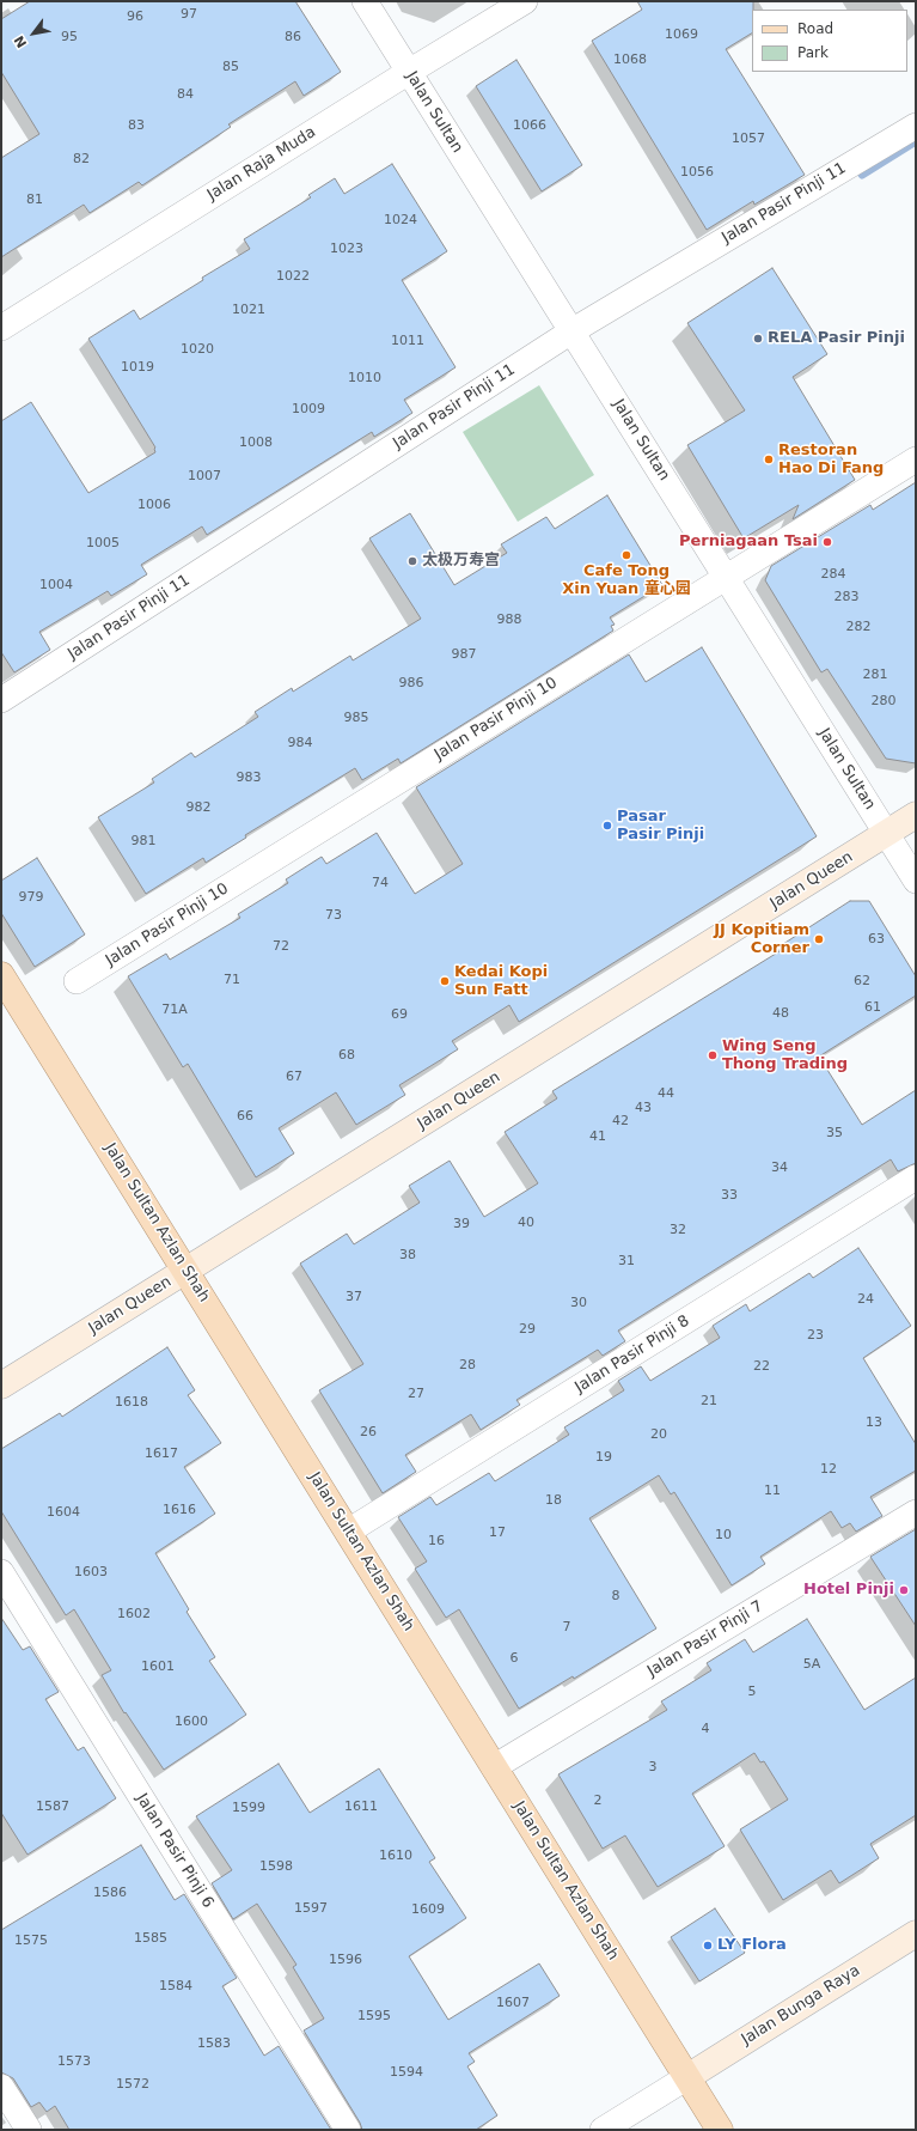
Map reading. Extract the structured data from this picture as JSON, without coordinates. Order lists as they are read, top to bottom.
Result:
{
  "streets": {
    "main road": ["Jalan Queen", "Jalan Sultan Azlan Shah", "Jalan Bunga Raya"],
    "street": [
      "Jalan Sultan",
      "Jalan Raja Muda",
      "Jalan Pasir Pinji 11",
      "Jalan Pasir Pinji 10",
      "Jalan Pasir Pinji 8",
      "Jalan Pasir Pinji 7",
      "Jalan Pasir Pinji 6"
    ]
  },
  "crossings": [
    ["Jalan Sultan", "Jalan Raja Muda"],
    ["Jalan Sultan", "Jalan Pasir Pinji 11"],
    ["Jalan Sultan", "Jalan Pasir Pinji 10"],
    ["Jalan Sultan", "Jalan Queen"],
    ["Jalan Queen", "Jalan Sultan Azlan Shah"],
    ["Jalan Sultan Azlan Shah", "Jalan Pasir Pinji 8"],
    ["Jalan Sultan Azlan Shah", "Jalan Pasir Pinji 7"],
    ["Jalan Sultan Azlan Shah", "Jalan Bunga Raya"]
  ],
  "places": [
    "RELA Pasir Pinji",
    "Restoran Hao Di Fang",
    "Perniagaan Tsai",
    "Cafe Tong Xin Yuan 童心园",
    "太极万寿宫",
    "Pasar Pasir Pinji",
    "JJ Kopitiam Corner",
    "Kedai Kopi Sun Fatt",
    "Wing Seng Thong Trading",
    "Hotel Pinji",
    "LY Flora"
  ],
  "house_numbers": [
    "97",
    "96",
    "1069",
    "95",
    "86",
    "1068",
    "85",
    "84",
    "83",
    "1066",
    "1057",
    "82",
    "1056",
    "81",
    "1024",
    "1023",
    "1022",
    "1021",
    "1011",
    "1020",
    "1019",
    "1010",
    "1009",
    "1008",
    "1007",
    "1006",
    "1005",
    "284",
    "1004",
    "283",
    "988",
    "282",
    "987",
    "281",
    "986",
    "280",
    "985",
    "984",
    "983",
    "982",
    "981",
    "74",
    "979",
    "73",
    "63",
    "72",
    "71",
    "62",
    "61",
    "71A",
    "48",
    "69",
    "68",
    "67",
    "44",
    "43",
    "66",
    "42",
    "35",
    "41",
    "34",
    "33",
    "40",
    "39",
    "32",
    "38",
    "31",
    "37",
    "24",
    "30",
    "29",
    "23",
    "28",
    "22",
    "27",
    "21",
    "1618",
    "13",
    "26",
    "20",
    "1617",
    "19",
    "12",
    "11",
    "18",
    "1616",
    "1604",
    "17",
    "10",
    "16",
    "1603",
    "8",
    "1602",
    "7",
    "6",
    "5A",
    "1601",
    "5",
    "1600",
    "4",
    "3",
    "2",
    "1587",
    "1611",
    "1599",
    "1610",
    "1598",
    "1586",
    "1597",
    "1609",
    "1585",
    "1575",
    "1596",
    "1584",
    "1607",
    "1595",
    "1583",
    "1573",
    "1594",
    "1572"
  ],
  "legend": ["Road", "Park"],
  "north": "bottom left"
}
